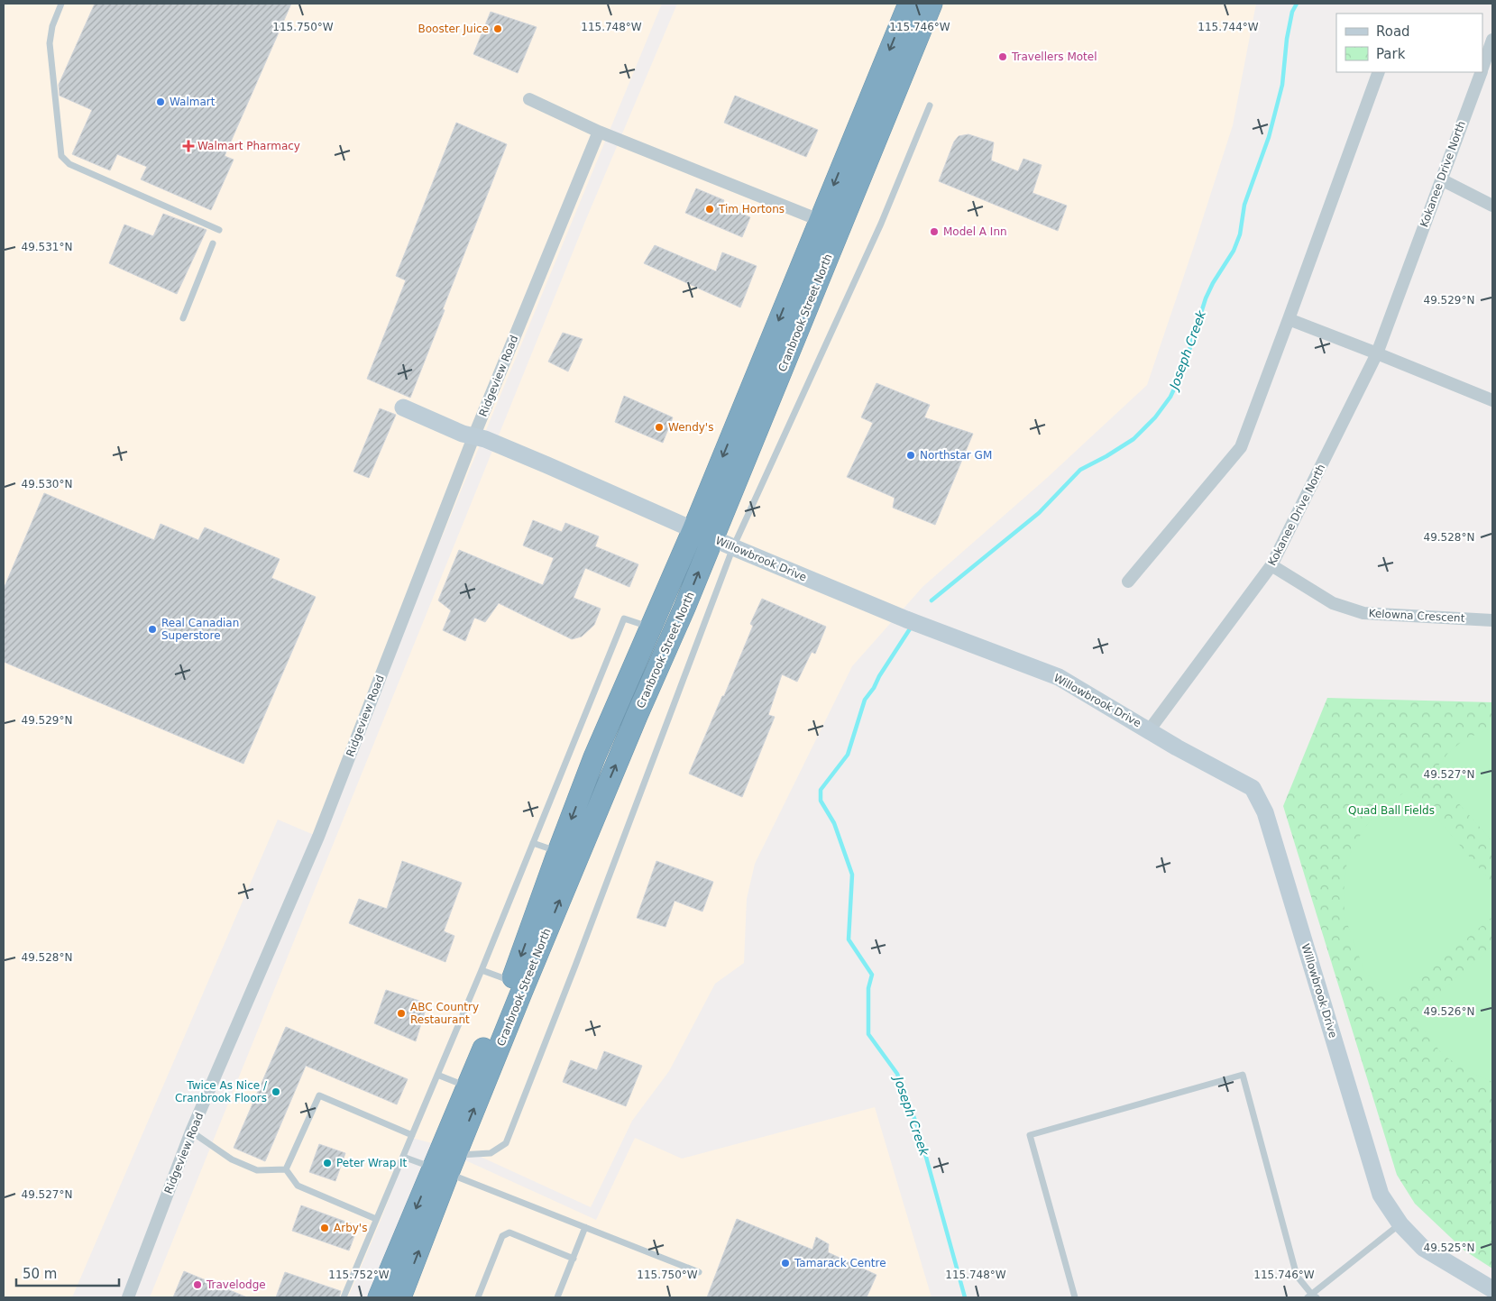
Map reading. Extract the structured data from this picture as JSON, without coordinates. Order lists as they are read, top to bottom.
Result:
{
  "streets": {
    "highway": ["Cranbrook Street North"],
    "street": [
      "Kokanee Drive North",
      "Ridgeview Road",
      "Willowbrook Drive",
      "Kelowna Crescent"
    ]
  },
  "crossings": [
    ["Kokanee Drive North", "Willowbrook Drive"],
    ["Kokanee Drive North", "Kelowna Crescent"],
    ["Cranbrook Street North", "Willowbrook Drive"],
    ["Ridgeview Road", "Willowbrook Drive"]
  ],
  "water": ["Joseph Creek"],
  "parks": ["Quad Ball Fields"],
  "places": {
    "other": [
      "Booster Juice",
      "Travellers Motel",
      "Walmart",
      "Tim Hortons",
      "Model A Inn",
      "Wendy's",
      "Northstar GM",
      "Real Canadian Superstore",
      "ABC Country Restaurant",
      "Twice As Nice / Cranbrook Floors",
      "Peter Wrap It",
      "Arby's",
      "Tamarack Centre",
      "Travelodge"
    ],
    "health": ["Walmart Pharmacy"]
  },
  "legend": ["Road", "Park"],
  "scale_bar": "50 m",
  "coordinates": [
    "115.750°W",
    "115.748°W",
    "115.746°W",
    "115.744°W",
    "49.531°N",
    "49.529°N",
    "49.530°N",
    "49.528°N",
    "49.527°N",
    "49.526°N",
    "49.525°N",
    "115.752°W"
  ]
}
